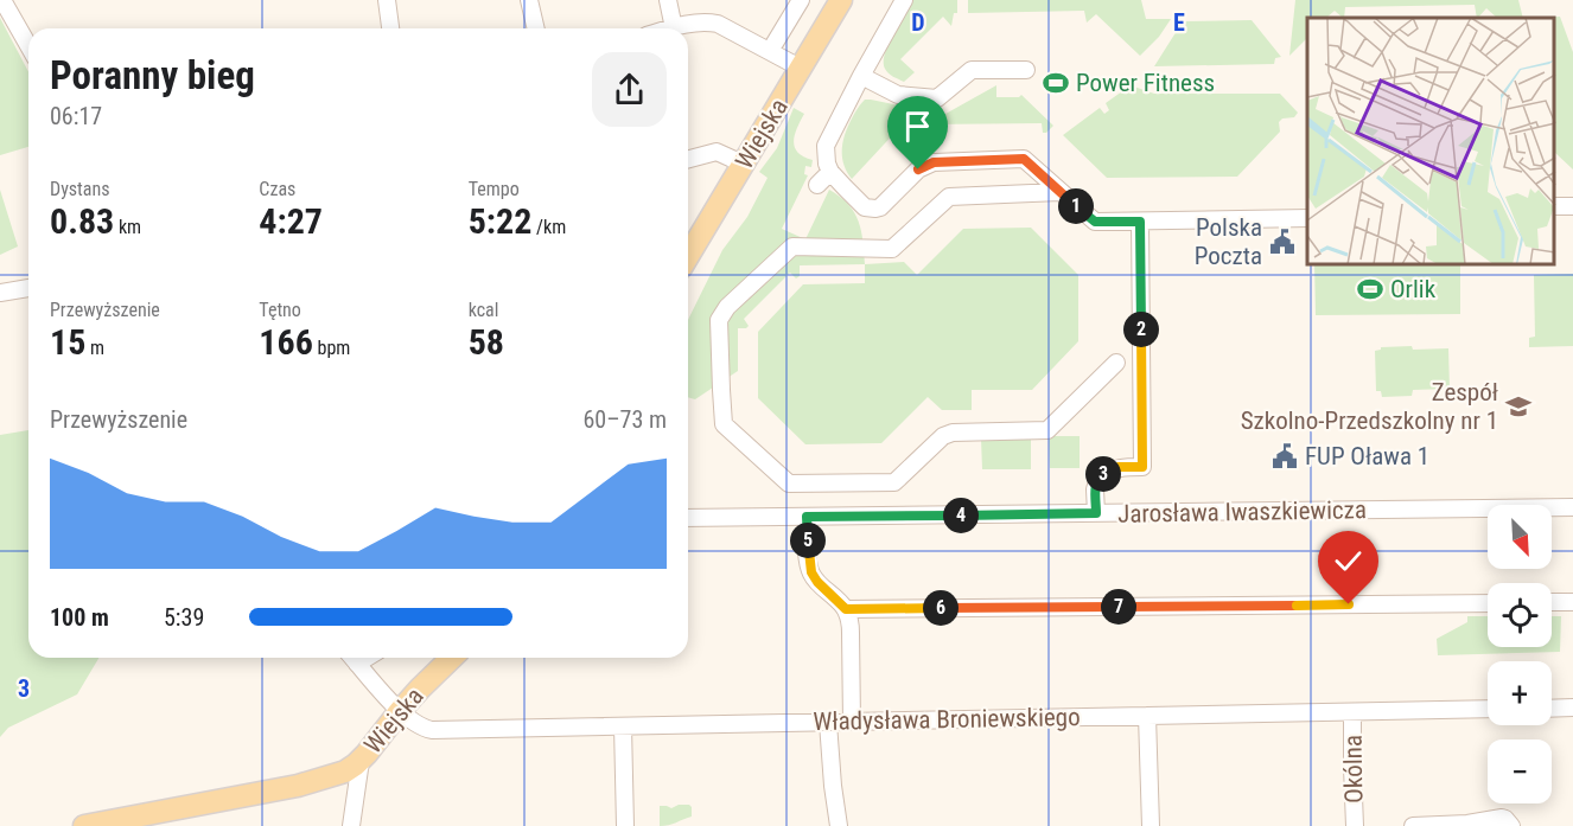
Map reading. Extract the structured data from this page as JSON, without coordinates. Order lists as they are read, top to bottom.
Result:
{
  "streets": {
    "main road": ["Wiejska"],
    "street": ["Jarosława Iwaszkiewicza", "Władysława Broniewskiego", "Okólna"]
  },
  "crossings": [
    ["Wiejska", "Władysława Broniewskiego"],
    ["Władysława Broniewskiego", "Okólna"]
  ],
  "places": {
    "sports": ["Power Fitness", "Orlik"],
    "public building": ["Polska Poczta", "FUP Oława 1"],
    "school or university": ["Zespół Szkolno-Przedszkolny nr 1"]
  },
  "north": "bottom right",
  "page": {
    "heading": ["Poranny bieg", "06:17"],
    "stats": [
      ["Dystans", "0.83 km"],
      ["Czas", "4:27"],
      ["Tempo", "5:22 /km"],
      ["Przewyższenie", "15 m"],
      ["Tętno", "166 bpm"],
      ["kcal", "58"]
    ],
    "pins": [
      "1",
      "2",
      "3",
      "4",
      "5",
      "7",
      "6"
    ],
    "chart": ["Przewyższenie", "60–73 m"],
    "map_buttons": ["+", "−"],
    "list": [
      {
        "name": "100 m",
        "note": "5:39"
      }
    ]
  },
  "grid": {
    "columns": ["D", "E"],
    "rows": ["3"]
  }
}
